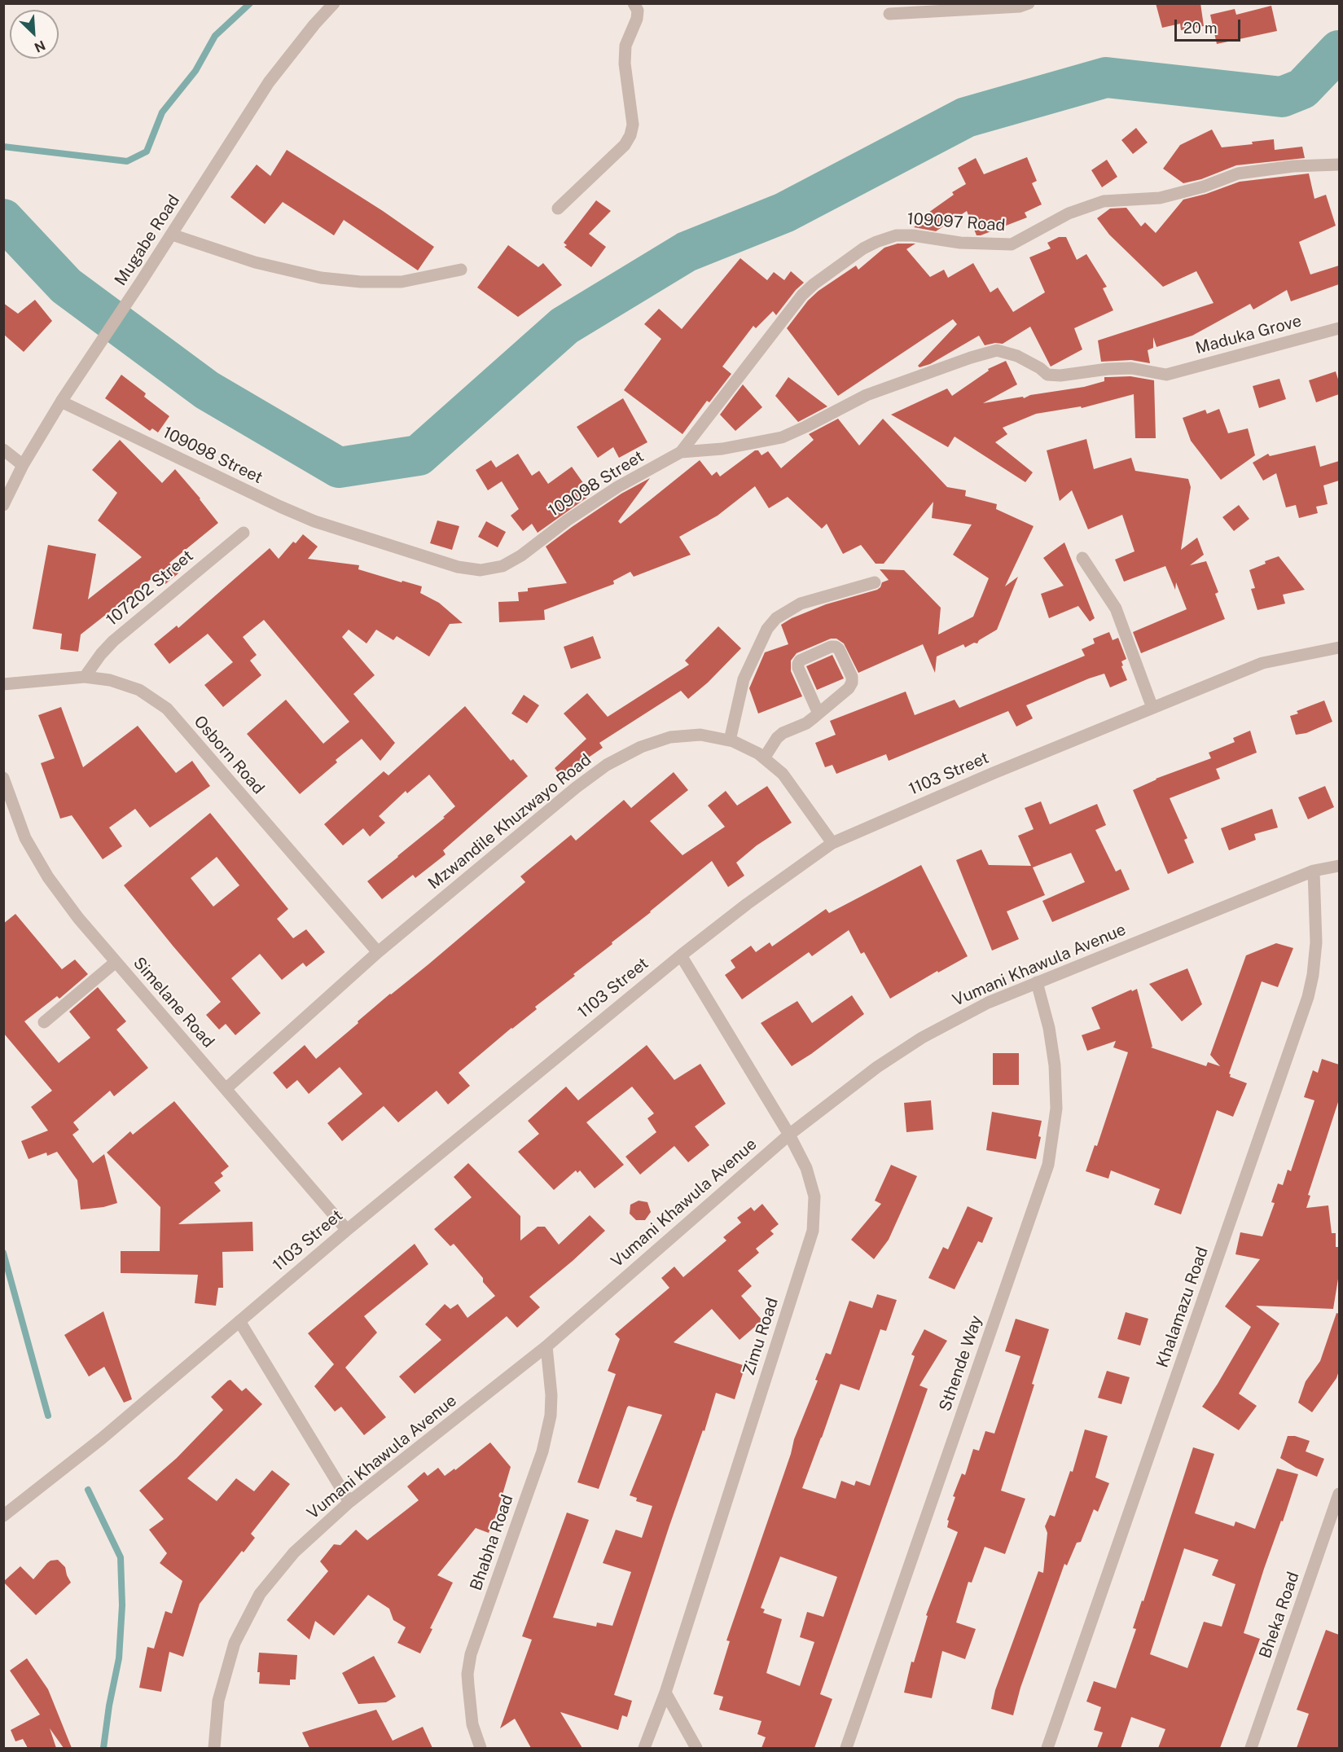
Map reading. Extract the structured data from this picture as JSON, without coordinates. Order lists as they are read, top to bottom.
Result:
{
  "streets": {
    "street": [
      "109097 Road",
      "Mugabe Road",
      "Maduka Grove",
      "109098 Street",
      "107202 Street",
      "Osborn Road",
      "1103 Street",
      "Mzwandile Khuzwayo Road",
      "Vumani Khawula Avenue",
      "Simelane Road",
      "Khalamazu Road",
      "Zimu Road",
      "Sthende Way",
      "Bhabha Road",
      "Bheka Road"
    ]
  },
  "crossings": [
    ["109097 Road", "109098 Street"],
    ["Mugabe Road", "109098 Street"],
    ["Maduka Grove", "109098 Street"],
    ["107202 Street", "Osborn Road"],
    ["Osborn Road", "Mzwandile Khuzwayo Road"],
    ["1103 Street", "Mzwandile Khuzwayo Road"],
    ["1103 Street", "Simelane Road"],
    ["1103 Street", "Zimu Road"],
    ["Mzwandile Khuzwayo Road", "Simelane Road"],
    ["Vumani Khawula Avenue", "Khalamazu Road"],
    ["Vumani Khawula Avenue", "Zimu Road"],
    ["Vumani Khawula Avenue", "Sthende Way"],
    ["Vumani Khawula Avenue", "Bhabha Road"]
  ],
  "scale_bar": "20 m",
  "north": "bottom right"
}
